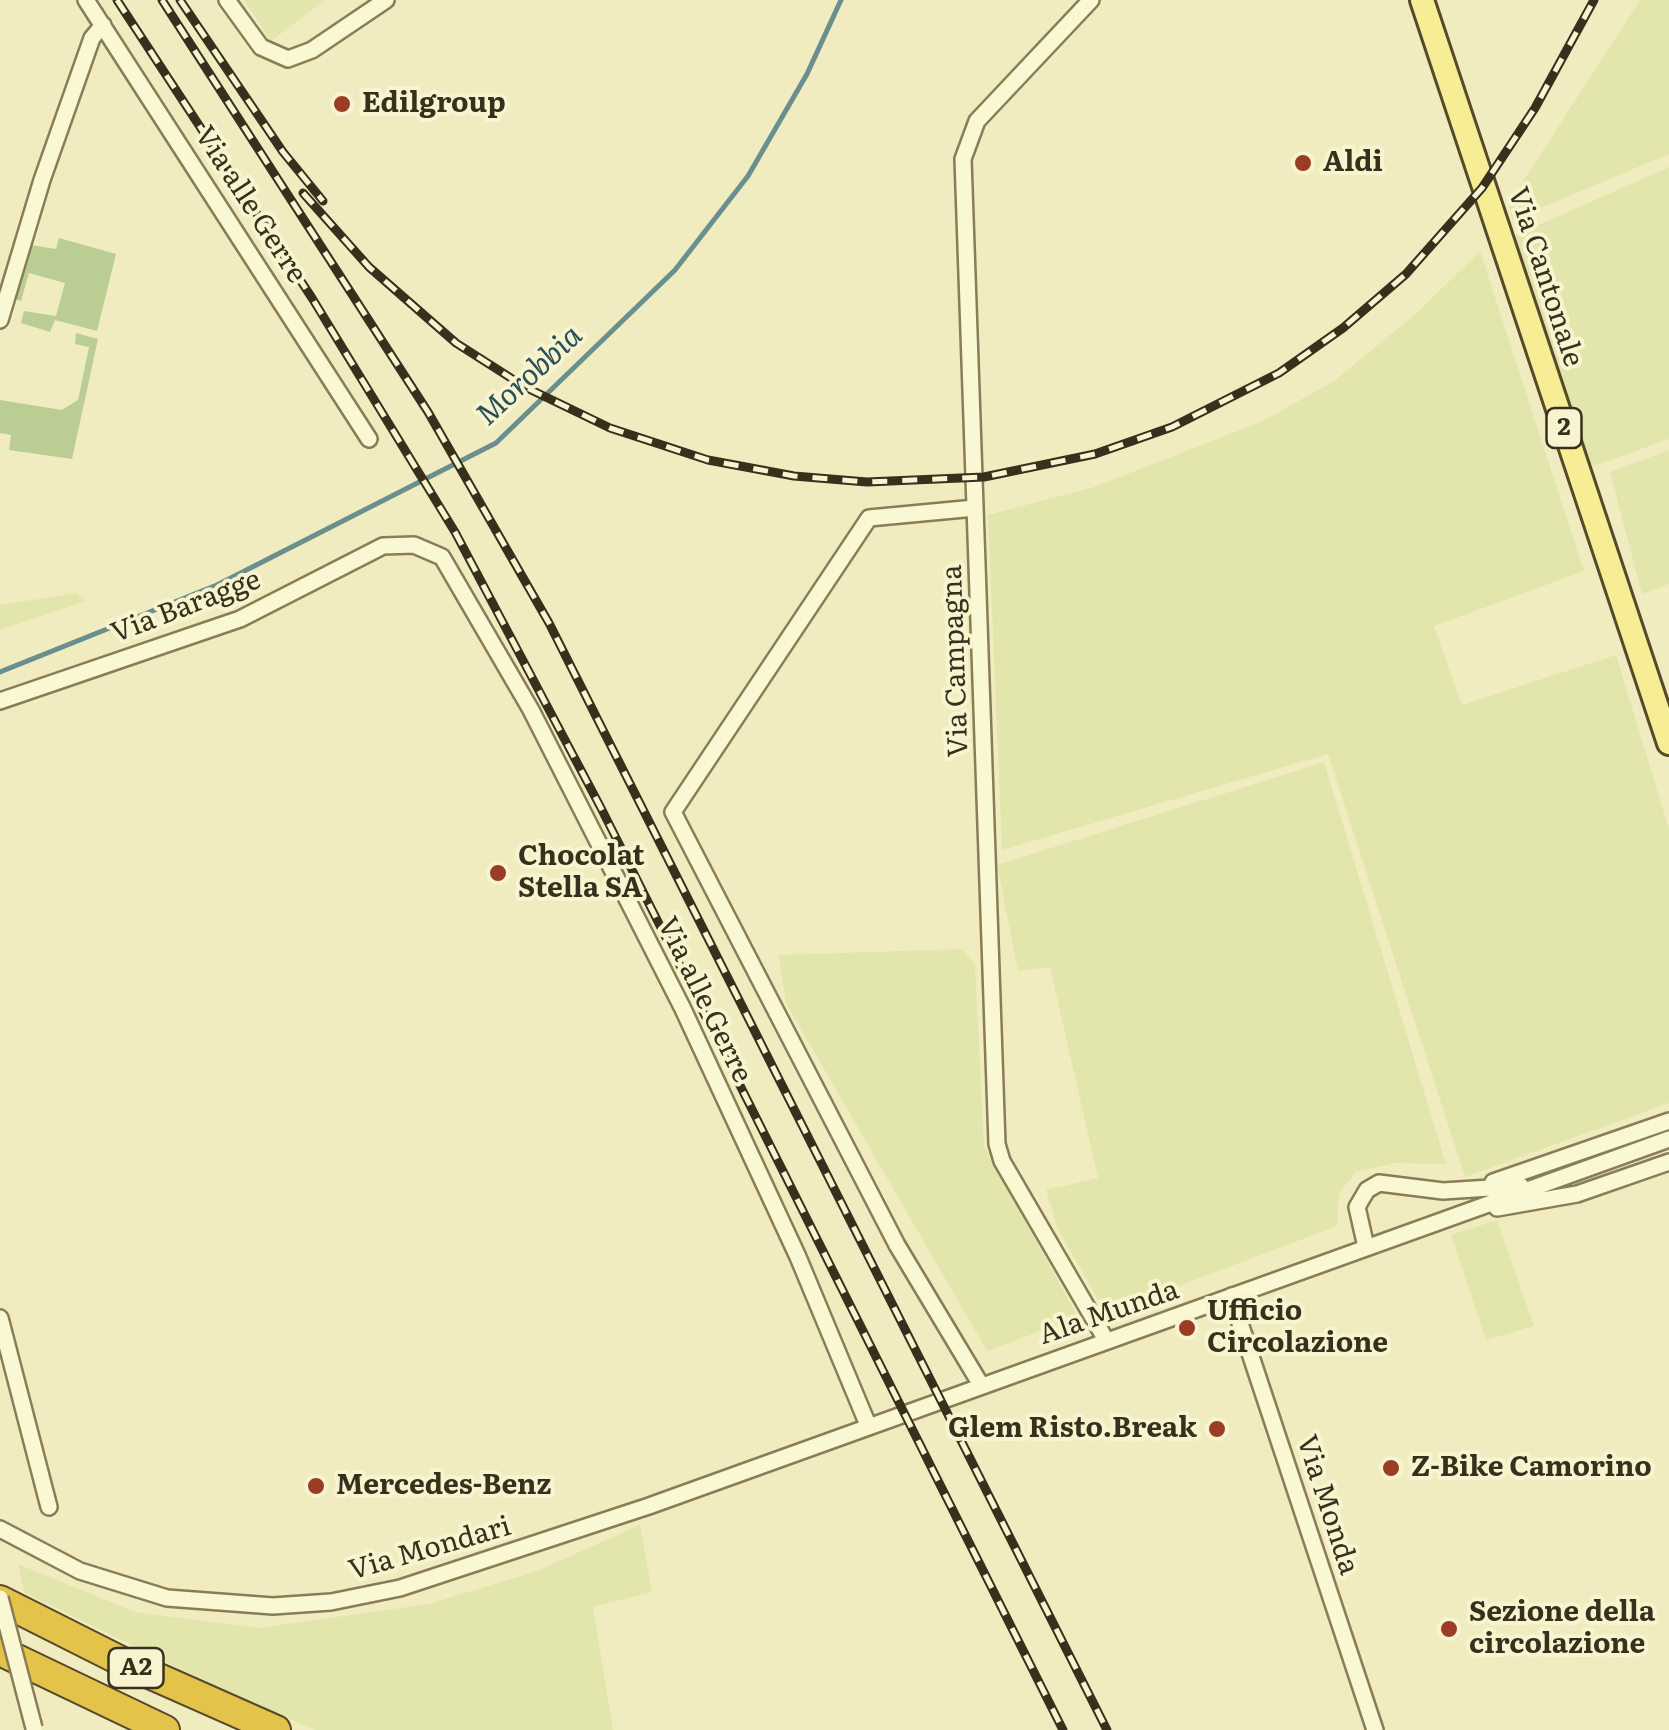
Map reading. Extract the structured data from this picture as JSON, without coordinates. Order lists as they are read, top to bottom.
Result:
{
  "streets": {
    "highway": ["A2"],
    "main road": ["Via Cantonale", "2"],
    "street": [
      "Via alle Gerre",
      "Via Baragge",
      "Via Campagna",
      "Ala Munda",
      "Via Monda",
      "Via Mondari"
    ]
  },
  "crossings": [
    ["Via alle Gerre", "Via Baragge"],
    ["Via alle Gerre", "Ala Munda"],
    ["Via alle Gerre", "Via Mondari"],
    ["Via Campagna", "Ala Munda"],
    ["Ala Munda", "Via Monda"],
    ["Ala Munda", "Via Mondari"]
  ],
  "water": ["Morobbia"],
  "places": [
    "Edilgroup",
    "Aldi",
    "Chocolat Stella SA",
    "Ufficio Circolazione",
    "Glem Risto.Break",
    "Z-Bike Camorino",
    "Mercedes-Benz",
    "Sezione della circolazione"
  ]
}
